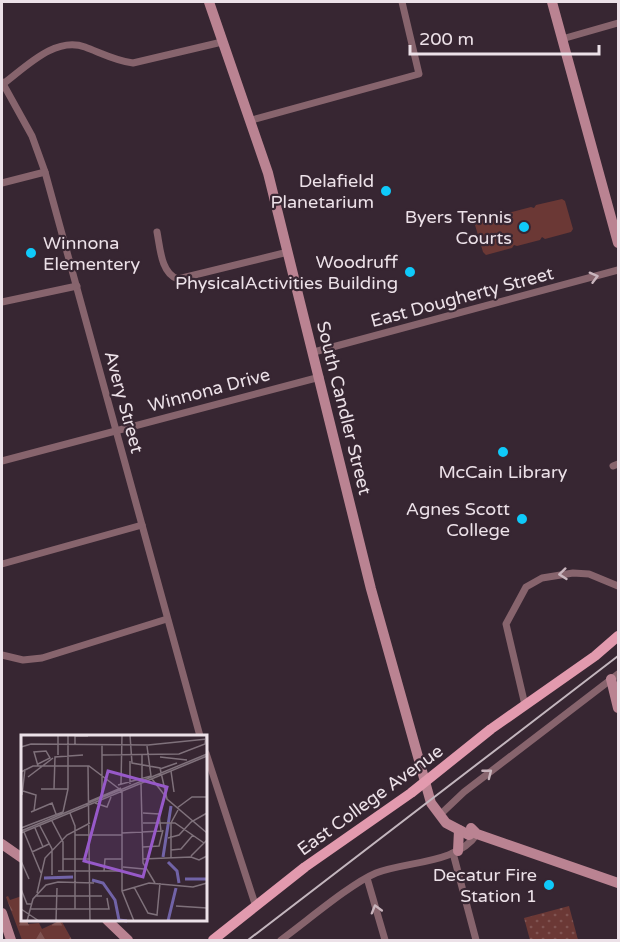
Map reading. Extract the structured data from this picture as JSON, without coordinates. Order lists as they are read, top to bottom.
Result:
{
  "streets": {
    "main road": ["South Candler Street", "East College Avenue"],
    "street": ["East Dougherty Street", "Winnona Drive", "Avery Street"]
  },
  "crossings": [
    ["East Dougherty Street", "South Candler Street"],
    ["Winnona Drive", "Avery Street"],
    ["Winnona Drive", "South Candler Street"],
    ["South Candler Street", "East College Avenue"]
  ],
  "one_way": ["East Dougherty Street"],
  "places": [
    "Delafield Planetarium",
    "Byers Tennis Courts",
    "Winnona Elementery",
    "Woodruff PhysicalActivities Building",
    "McCain Library",
    "Agnes Scott College",
    "Decatur Fire Station 1"
  ],
  "scale_bar": "200 m"
}
